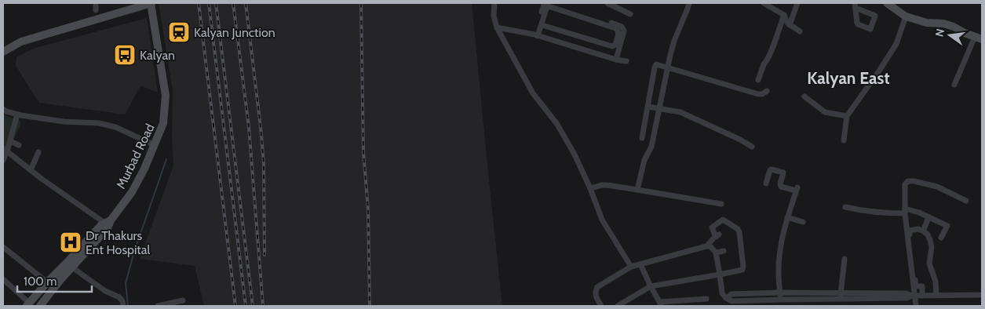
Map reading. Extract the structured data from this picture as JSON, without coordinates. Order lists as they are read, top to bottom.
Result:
{
  "streets": {
    "street": ["Murbad Road"]
  },
  "districts": ["Kalyan East"],
  "places": {
    "station": ["Kalyan Junction"],
    "bus stop": ["Kalyan"],
    "hospital": ["Dr Thakurs Ent Hospital"]
  },
  "scale_bar": "100 m",
  "north": "left"
}
